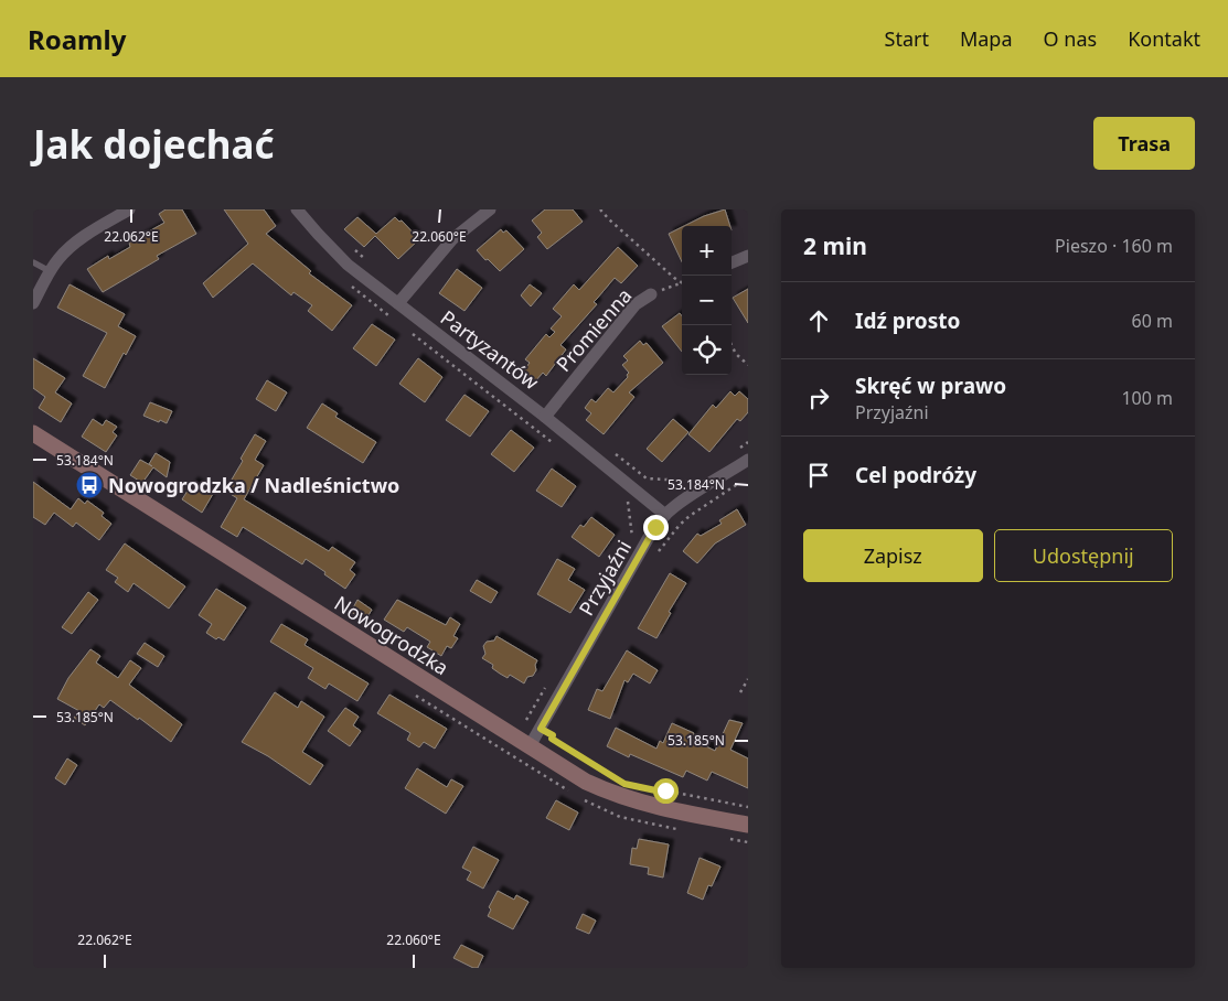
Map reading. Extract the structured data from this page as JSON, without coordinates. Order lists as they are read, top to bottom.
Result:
{
  "streets": {
    "street": [
      "Promienna",
      "Partyzantów",
      "Przyjaźni",
      "Nowogrodzka"
    ]
  },
  "crossings": [
    ["Promienna", "Partyzantów"],
    ["Partyzantów", "Przyjaźni"],
    ["Przyjaźni", "Nowogrodzka"]
  ],
  "places": {
    "bus stop": ["Nowogrodzka / Nadleśnictwo"]
  },
  "page": {
    "header": "Roamly",
    "nav": [
      "Start",
      "Mapa",
      "O nas",
      "Kontakt"
    ],
    "buttons": [
      "Trasa",
      ["Zapisz", "Udostępnij"]
    ],
    "title": "Jak dojechać",
    "heading": ["2 min", "Pieszo · 160 m"],
    "map_buttons": ["+", "−"],
    "list": [
      ["Idź prosto", "60 m"],
      ["Skręć w prawo", "Przyjaźni", "100 m"],
      "Cel podróży"
    ]
  },
  "coordinates": [
    "22.062°E",
    "22.060°E",
    "53.184°N",
    "53.185°N"
  ]
}
